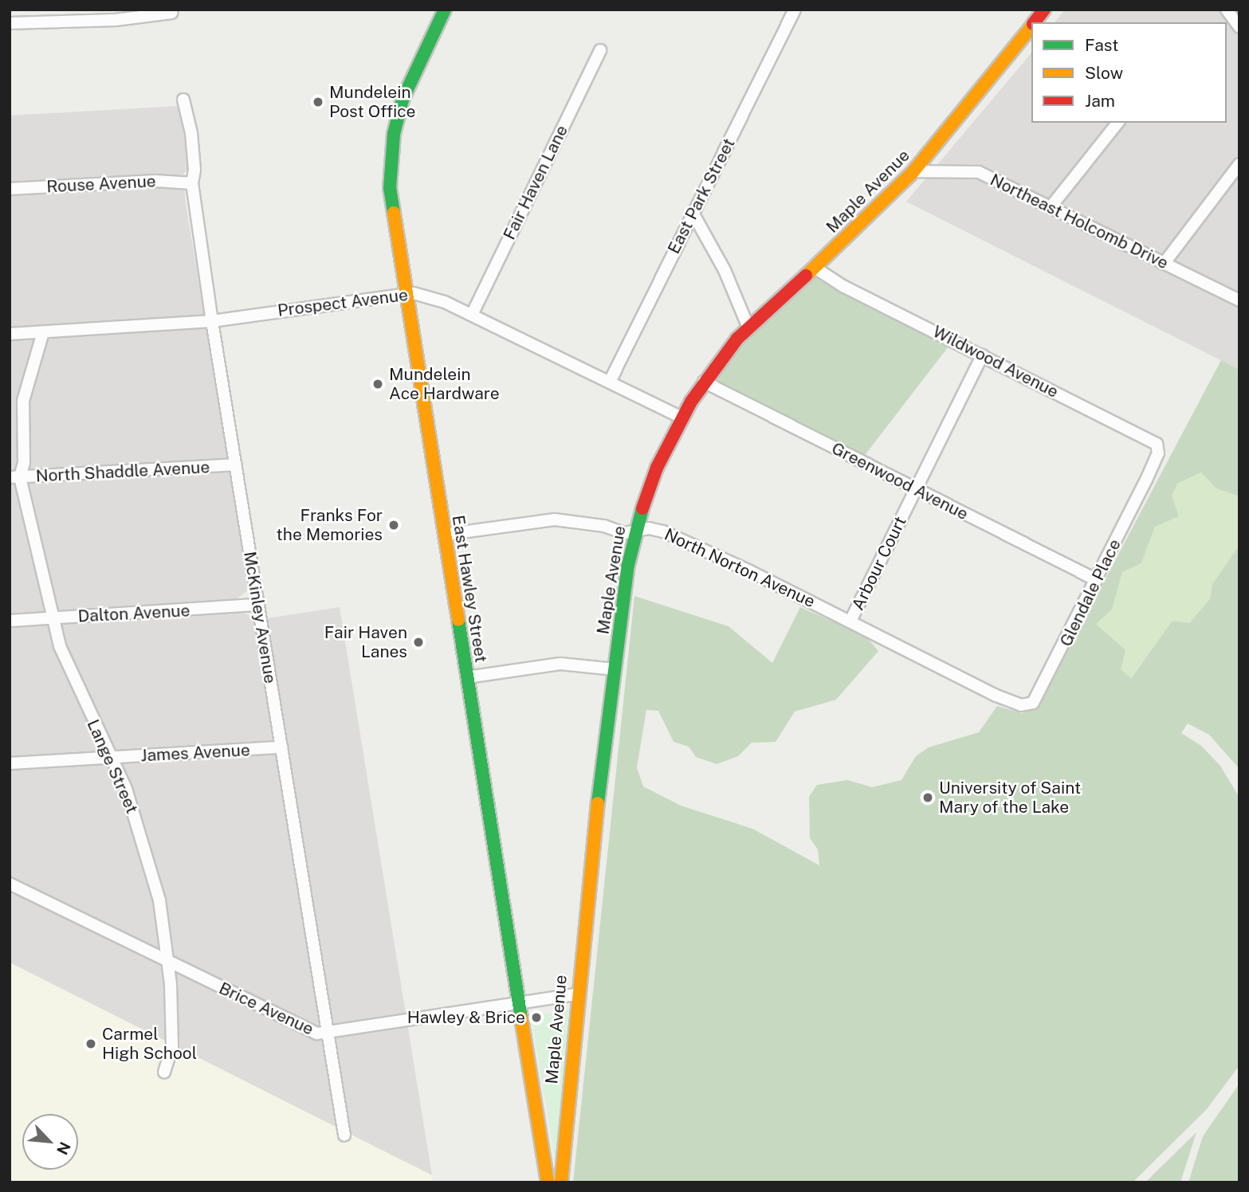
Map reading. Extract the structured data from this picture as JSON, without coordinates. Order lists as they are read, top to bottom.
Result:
{
  "streets": {
    "main road": ["Maple Avenue", "East Hawley Street"],
    "street": [
      "Fair Haven Lane",
      "Rouse Avenue",
      "East Park Street",
      "Northeast Holcomb Drive",
      "Prospect Avenue",
      "Wildwood Avenue",
      "North Shaddle Avenue",
      "Greenwood Avenue",
      "Arbour Court",
      "North Norton Avenue",
      "Glendale Place",
      "Dalton Avenue",
      "McKinley Avenue",
      "James Avenue",
      "Lange Street",
      "Brice Avenue"
    ]
  },
  "crossings": [
    ["Fair Haven Lane", "Prospect Avenue"],
    ["Rouse Avenue", "McKinley Avenue"],
    ["Maple Avenue", "Northeast Holcomb Drive"],
    ["Maple Avenue", "Prospect Avenue"],
    ["Maple Avenue", "Wildwood Avenue"],
    ["Maple Avenue", "Greenwood Avenue"],
    ["Maple Avenue", "North Norton Avenue"],
    ["Maple Avenue", "Brice Avenue"],
    ["East Park Street", "Prospect Avenue"],
    ["Prospect Avenue", "East Hawley Street"],
    ["Prospect Avenue", "McKinley Avenue"],
    ["Wildwood Avenue", "Arbour Court"],
    ["Wildwood Avenue", "Glendale Place"],
    ["North Shaddle Avenue", "McKinley Avenue"],
    ["North Shaddle Avenue", "Lange Street"],
    ["Greenwood Avenue", "Arbour Court"],
    ["Greenwood Avenue", "Glendale Place"],
    ["Arbour Court", "North Norton Avenue"],
    ["North Norton Avenue", "East Hawley Street"],
    ["North Norton Avenue", "Glendale Place"],
    ["East Hawley Street", "Brice Avenue"],
    ["Dalton Avenue", "McKinley Avenue"],
    ["Dalton Avenue", "Lange Street"],
    ["McKinley Avenue", "James Avenue"],
    ["McKinley Avenue", "Brice Avenue"],
    ["James Avenue", "Lange Street"],
    ["Lange Street", "Brice Avenue"]
  ],
  "places": [
    "Mundelein Post Office",
    "Mundelein Ace Hardware",
    "Franks For the Memories",
    "Fair Haven Lanes",
    "University of Saint Mary of the Lake",
    "Hawley & Brice",
    "Carmel High School"
  ],
  "legend": ["Fast", "Slow", "Jam"],
  "north": "bottom right"
}
